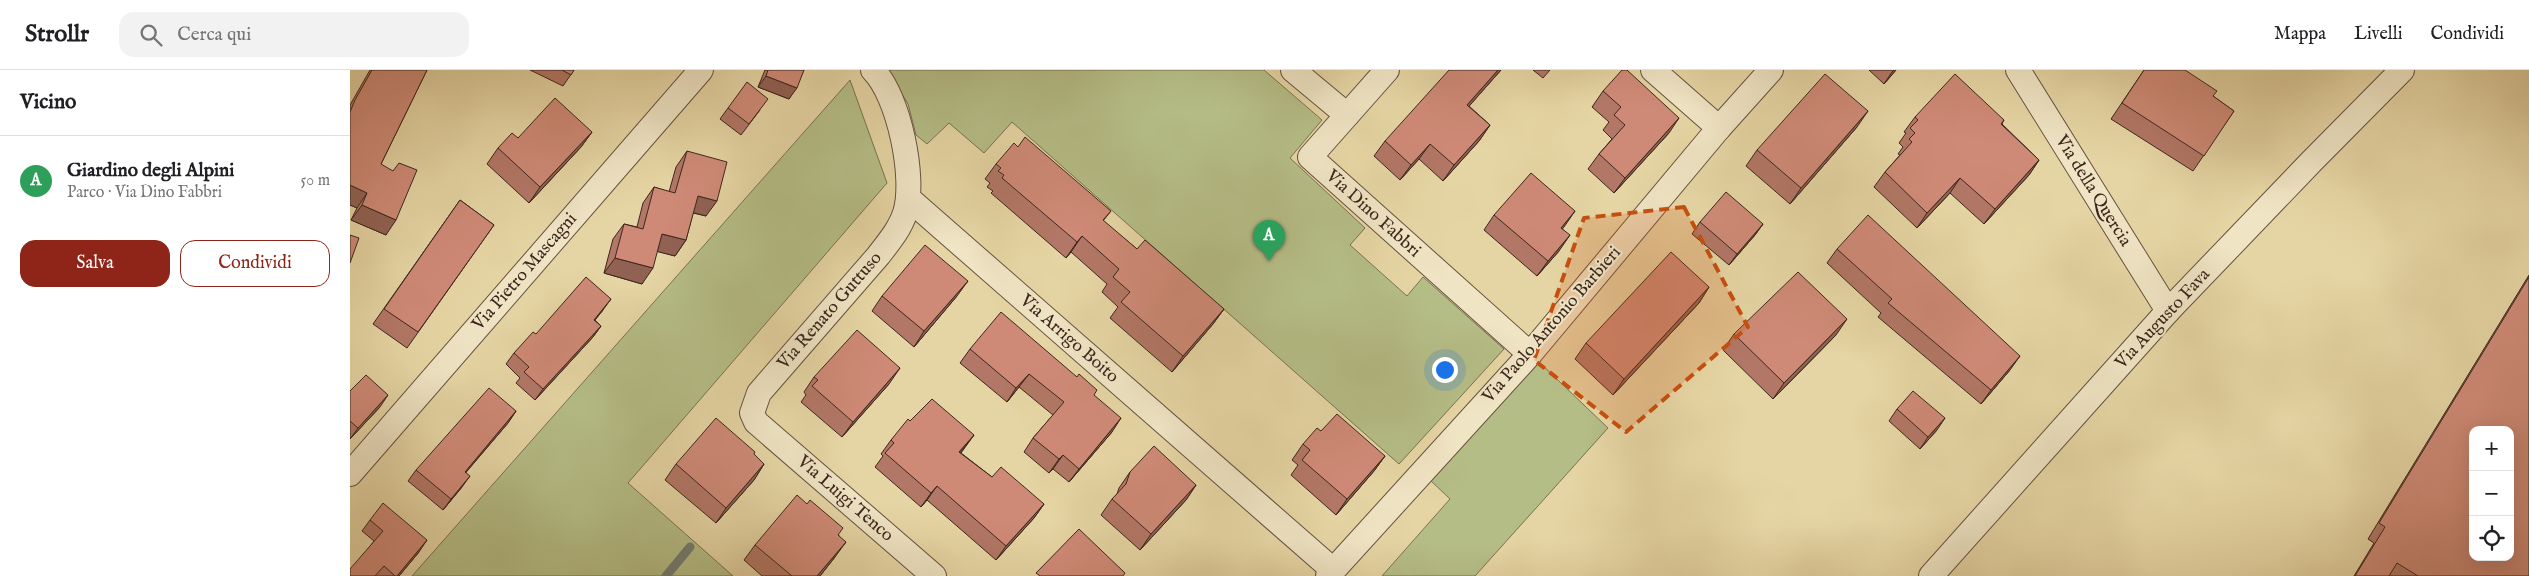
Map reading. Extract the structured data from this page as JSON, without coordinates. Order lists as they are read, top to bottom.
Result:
{
  "streets": {
    "street": [
      "Via della Quercia",
      "Via Dino Fabbri",
      "Via Pietro Mascagni",
      "Via Renato Guttuso",
      "Via Augusto Fava",
      "Via Paolo Antonio Barbieri",
      "Via Arrigo Boito",
      "Via Luigi Tenco"
    ]
  },
  "crossings": [
    ["Via della Quercia", "Via Augusto Fava"],
    ["Via Dino Fabbri", "Via Paolo Antonio Barbieri"],
    ["Via Renato Guttuso", "Via Arrigo Boito"],
    ["Via Renato Guttuso", "Via Luigi Tenco"],
    ["Via Paolo Antonio Barbieri", "Via Arrigo Boito"]
  ],
  "page": {
    "header": "Strollr",
    "search": "Cerca qui",
    "nav": ["Mappa", "Livelli", "Condividi"],
    "heading": "Vicino",
    "list": [
      {
        "mark": "A",
        "name": "Giardino degli Alpini",
        "note": "Parco · Via Dino Fabbri",
        "value": "50 m"
      }
    ],
    "pins": "A",
    "buttons": ["Salva", "Condividi"],
    "map_buttons": ["+", "−"]
  }
}
